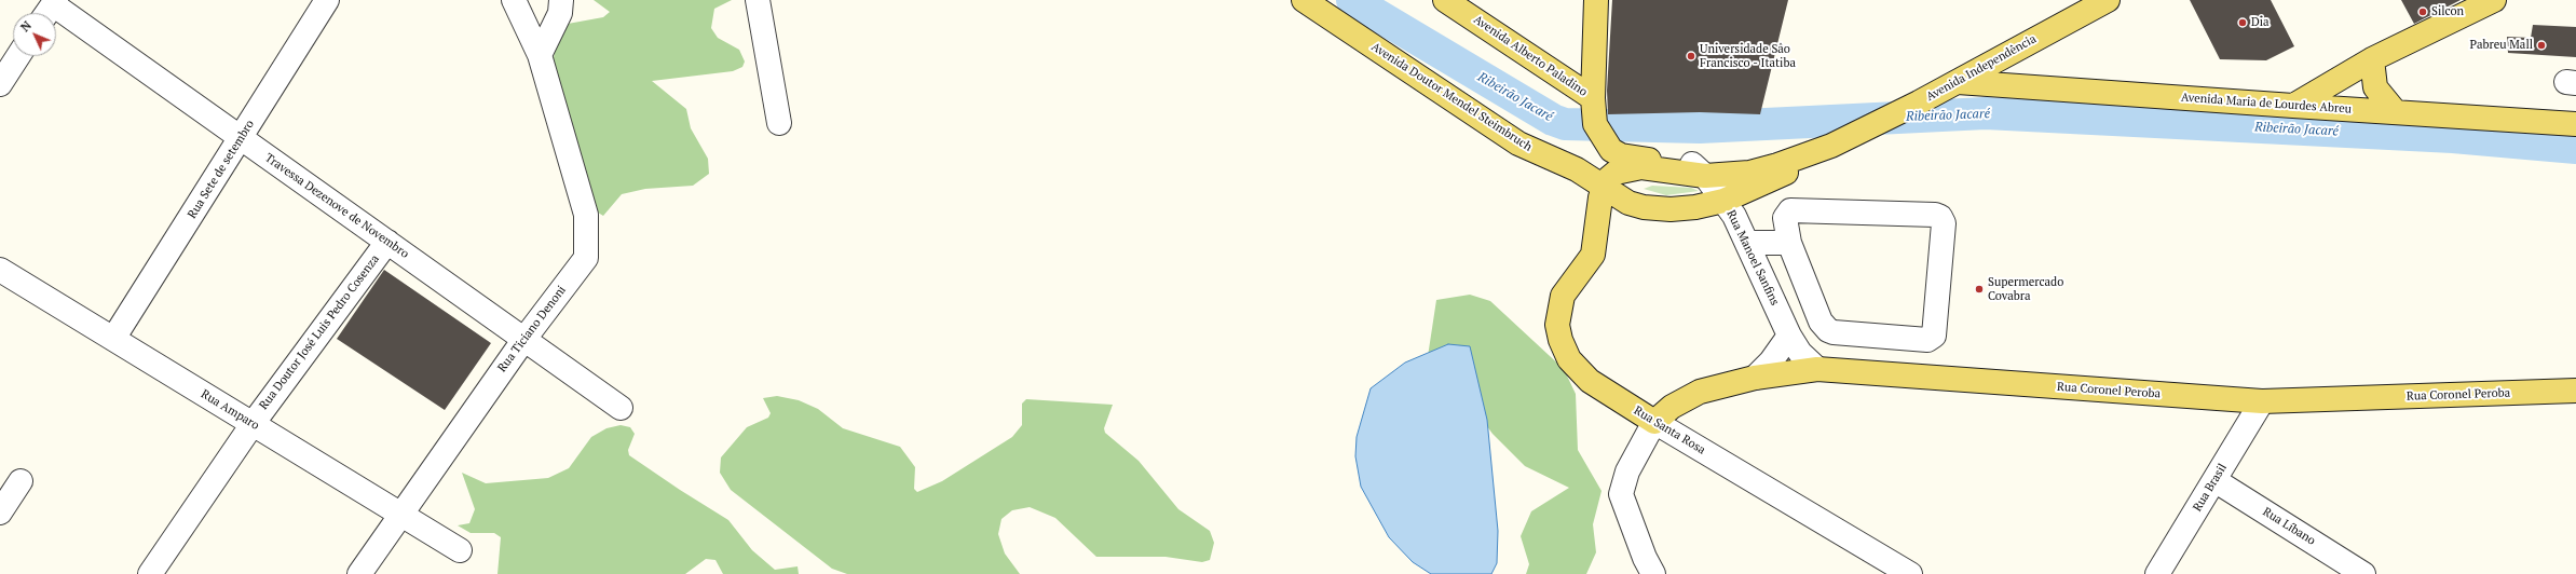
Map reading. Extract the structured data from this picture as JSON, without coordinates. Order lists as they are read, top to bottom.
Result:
{
  "streets": {
    "main road": [
      "Avenida Alberto Paladino",
      "Avenida Independência",
      "Avenida Doutor Mendel Steimbruch",
      "Avenida Maria de Lourdes Abreu",
      "Rua Coronel Peroba",
      "Rua Santa Rosa"
    ],
    "street": [
      "Rua Sete de setembro",
      "Travessa Dezenove de Novembro",
      "Rua Manoel Sanfins",
      "Rua Ticiano Denoni",
      "Rua Doutor José Luis Pedro Cosenza",
      "Rua Amparo",
      "Rua Brasil",
      "Rua Líbano"
    ]
  },
  "crossings": [
    ["Avenida Alberto Paladino", "Avenida Independência"],
    ["Avenida Independência", "Avenida Doutor Mendel Steimbruch"],
    ["Avenida Independência", "Avenida Maria de Lourdes Abreu"],
    ["Avenida Independência", "Rua Manoel Sanfins"],
    ["Avenida Independência", "Rua Santa Rosa"],
    ["Avenida Doutor Mendel Steimbruch", "Rua Santa Rosa"],
    ["Rua Sete de setembro", "Travessa Dezenove de Novembro"],
    ["Rua Sete de setembro", "Rua Amparo"],
    ["Travessa Dezenove de Novembro", "Rua Ticiano Denoni"],
    ["Travessa Dezenove de Novembro", "Rua Doutor José Luis Pedro Cosenza"],
    ["Rua Manoel Sanfins", "Rua Coronel Peroba"],
    ["Rua Ticiano Denoni", "Rua Amparo"],
    ["Rua Doutor José Luis Pedro Cosenza", "Rua Amparo"],
    ["Rua Coronel Peroba", "Rua Santa Rosa"],
    ["Rua Coronel Peroba", "Rua Brasil"],
    ["Rua Brasil", "Rua Líbano"]
  ],
  "water": ["Ribeirão Jacaré"],
  "places": [
    "Silcon",
    "Dia",
    "Pabreu Mall",
    "Universidade Sâo Francisco - Itatiba",
    "Supermercado Covabra"
  ],
  "north": "top left"
}
